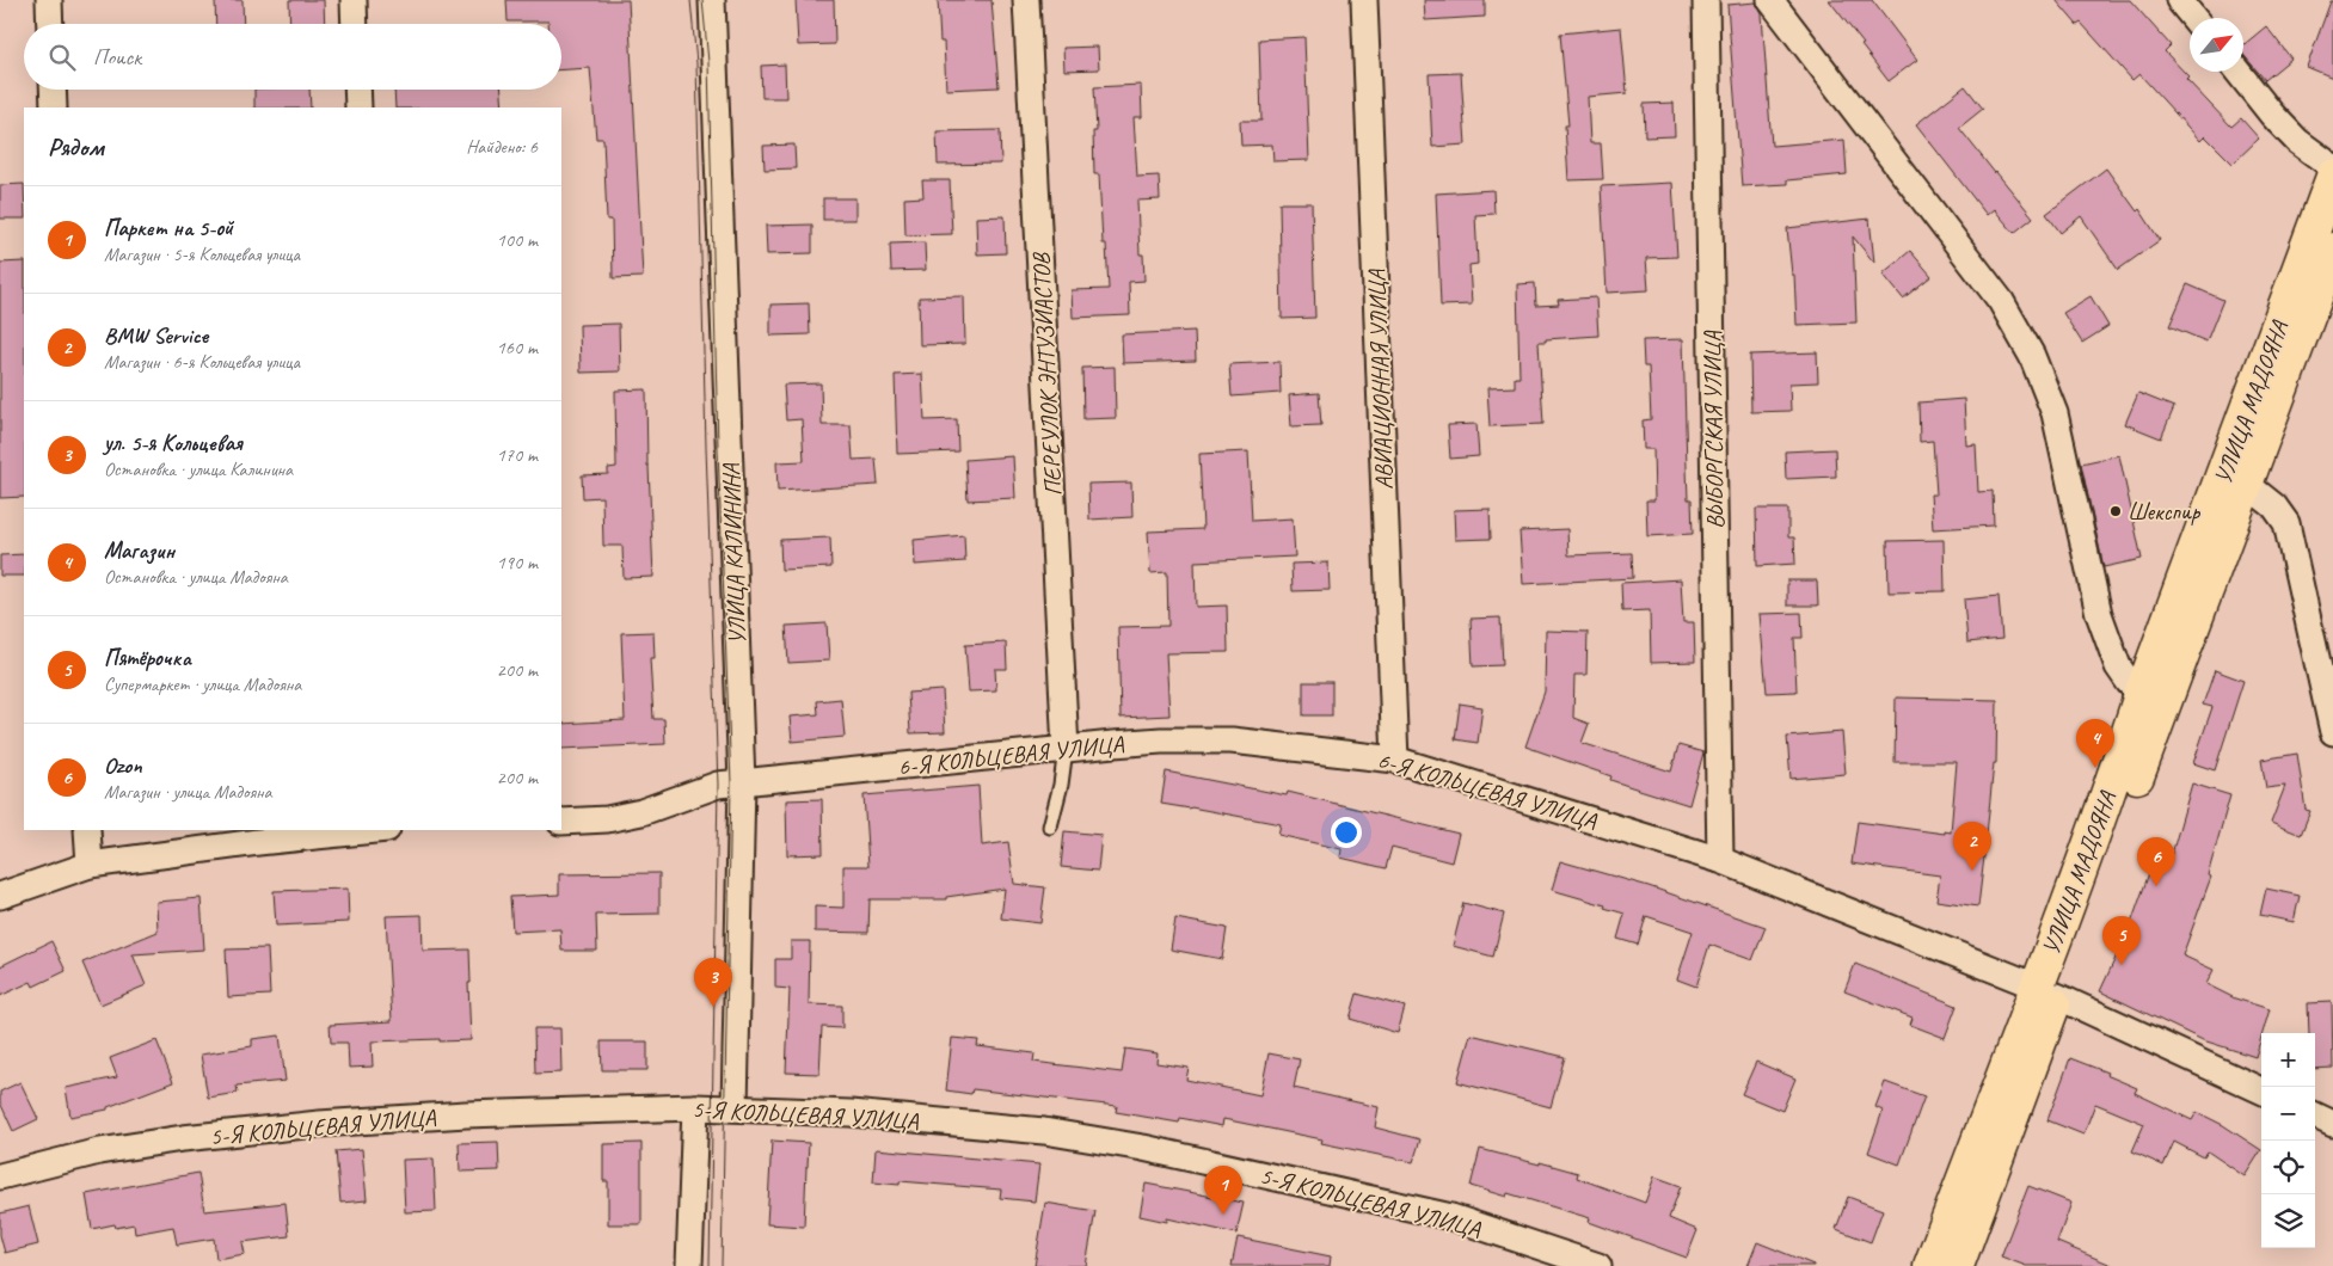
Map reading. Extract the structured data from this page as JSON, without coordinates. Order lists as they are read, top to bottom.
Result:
{
  "streets": {
    "main road": ["УЛИЦА МАДОЯНА"],
    "street": [
      "ПЕРЕУЛОК ЭНТУЗИАСТОВ",
      "АВИАЦИОННАЯ УЛИЦА",
      "ВЫБОРГСКАЯ УЛИЦА",
      "УЛИЦА КАЛИНИНА",
      "6-Я КОЛЬЦЕВАЯ УЛИЦА",
      "5-Я КОЛЬЦЕВАЯ УЛИЦА"
    ]
  },
  "crossings": [
    ["ПЕРЕУЛОК ЭНТУЗИАСТОВ", "6-Я КОЛЬЦЕВАЯ УЛИЦА"],
    ["АВИАЦИОННАЯ УЛИЦА", "6-Я КОЛЬЦЕВАЯ УЛИЦА"],
    ["УЛИЦА МАДОЯНА", "6-Я КОЛЬЦЕВАЯ УЛИЦА"],
    ["ВЫБОРГСКАЯ УЛИЦА", "6-Я КОЛЬЦЕВАЯ УЛИЦА"],
    ["УЛИЦА КАЛИНИНА", "6-Я КОЛЬЦЕВАЯ УЛИЦА"],
    ["УЛИЦА КАЛИНИНА", "5-Я КОЛЬЦЕВАЯ УЛИЦА"]
  ],
  "places": ["Шекспир"],
  "north": "top right",
  "page": {
    "search": "Поиск",
    "heading": ["Рядом", "Найдено: 6"],
    "list": [
      {
        "mark": "1",
        "name": "Паркет на 5-ой",
        "note": "Магазин · 5-я Кольцевая улица",
        "value": "100 m"
      },
      {
        "mark": "2",
        "name": "BMW Service",
        "note": "Магазин · 6-я Кольцевая улица",
        "value": "160 m"
      },
      {
        "mark": "3",
        "name": "ул. 5-я Кольцевая",
        "note": "Остановка · улица Калинина",
        "value": "170 m"
      },
      {
        "mark": "4",
        "name": "Магазин",
        "note": "Остановка · улица Мадояна",
        "value": "190 m"
      },
      {
        "mark": "5",
        "name": "Пятёрочка",
        "note": "Супермаркет · улица Мадояна",
        "value": "200 m"
      },
      {
        "mark": "6",
        "name": "Ozon",
        "note": "Магазин · улица Мадояна",
        "value": "200 m"
      }
    ],
    "pins": [
      "4",
      "2",
      "6",
      "5",
      "3",
      "1"
    ],
    "map_buttons": ["+", "−"]
  }
}
